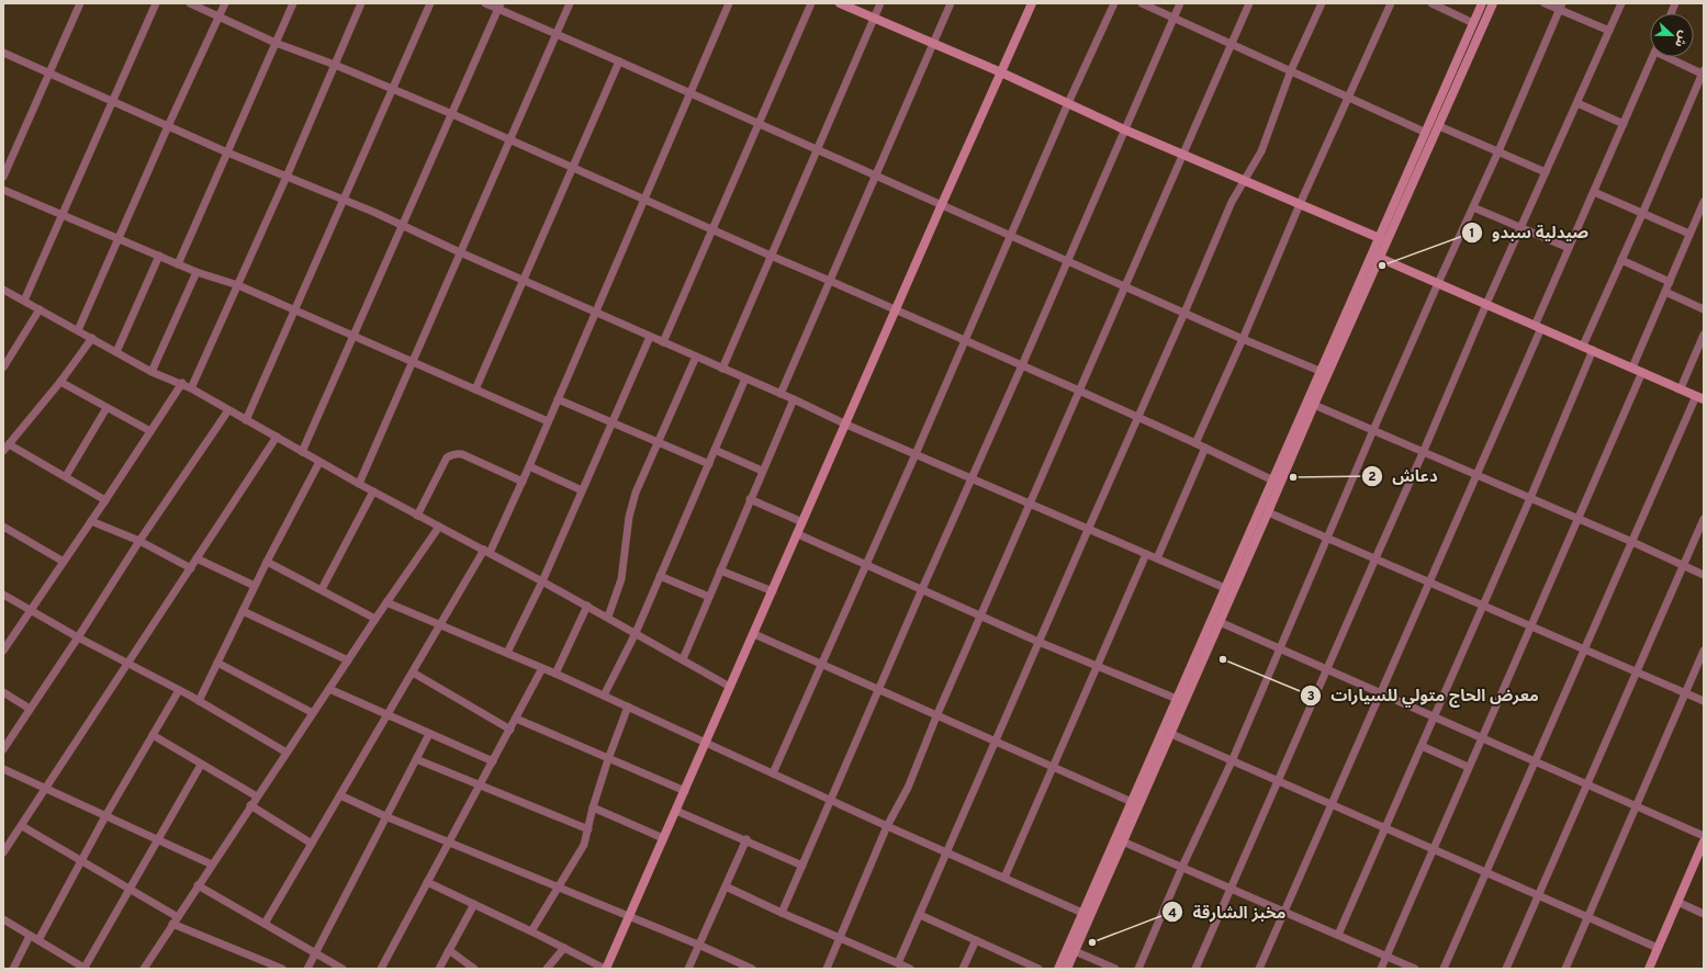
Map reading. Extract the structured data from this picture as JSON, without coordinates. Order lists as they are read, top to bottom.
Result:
{
  "places": [
    "صيدلية سبدو",
    "دعاش",
    "معرض الحاج متولي للسيارات",
    "مخبز الشارقة"
  ],
  "north": "right"
}
